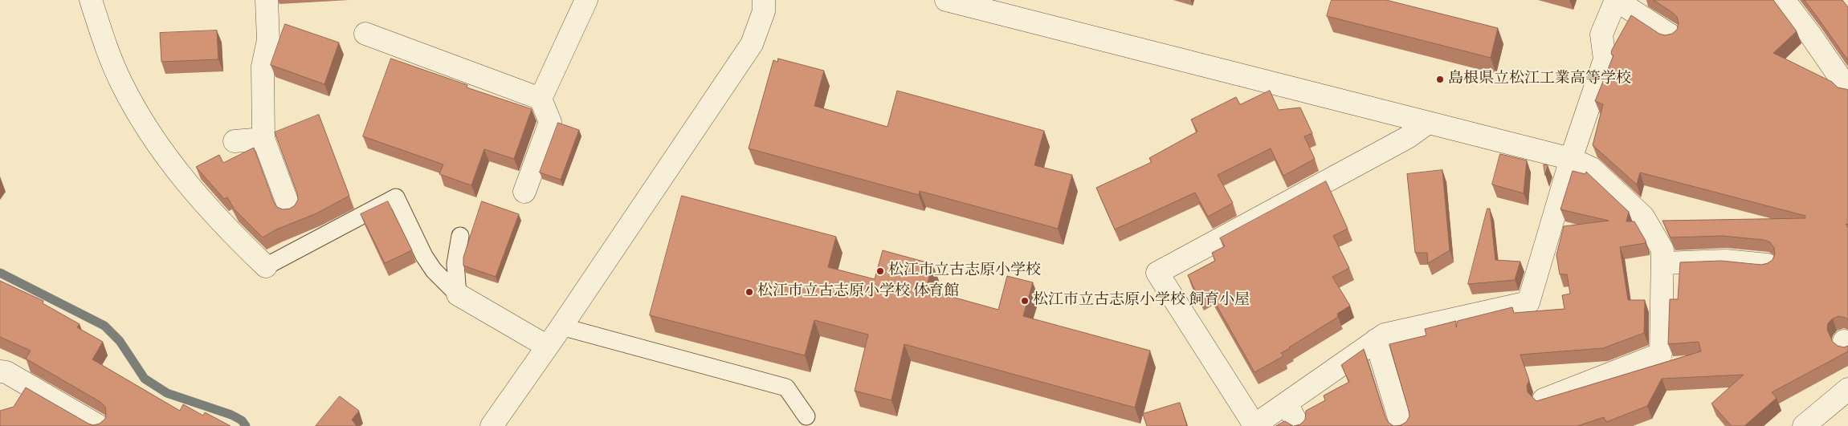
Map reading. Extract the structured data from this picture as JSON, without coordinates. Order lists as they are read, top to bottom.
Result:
{
  "places": [
    "島根県立松江工業高等学校",
    "松江市立古志原小学校",
    "松江市立古志原小学校 体育館",
    "松江市立古志原小学校 飼育小屋"
  ]
}
